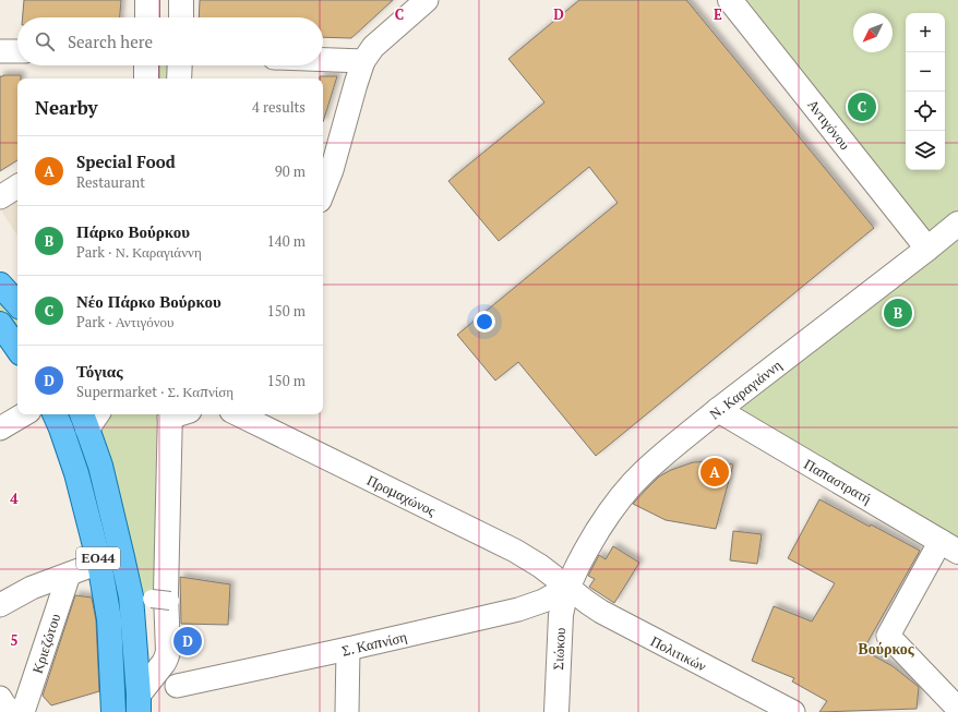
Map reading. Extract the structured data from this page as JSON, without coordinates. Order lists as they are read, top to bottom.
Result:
{
  "streets": {
    "main road": ["ΕΟ44"],
    "street": [
      "Αντιγόνου",
      "Ν. Καραγιάννη",
      "Παπαστρατή",
      "Προμαχώνος",
      "Κριεζώτου",
      "Σ. Καπνίση",
      "Σιώκου",
      "Πολιτικών"
    ]
  },
  "crossings": [
    ["Αντιγόνου", "Ν. Καραγιάννη"],
    ["Ν. Καραγιάννη", "Παπαστρατή"],
    ["Ν. Καραγιάννη", "Προμαχώνος"],
    ["Ν. Καραγιάννη", "Σ. Καπνίση"],
    ["Ν. Καραγιάννη", "Σιώκου"],
    ["Ν. Καραγιάννη", "Πολιτικών"],
    ["Προμαχώνος", "Σ. Καπνίση"],
    ["Προμαχώνος", "Σιώκου"],
    ["Προμαχώνος", "Πολιτικών"],
    ["Σ. Καπνίση", "Σιώκου"],
    ["Σ. Καπνίση", "Πολιτικών"],
    ["Σιώκου", "Πολιτικών"]
  ],
  "districts": ["Βούρκος"],
  "north": "bottom left",
  "page": {
    "map_buttons": ["+", "−"],
    "search": "Search here",
    "heading": ["Nearby", "4 results"],
    "pins": [
      "C",
      "B",
      "A",
      "D"
    ],
    "list": [
      {
        "mark": "A",
        "name": "Special Food",
        "note": "Restaurant",
        "value": "90 m"
      },
      {
        "mark": "B",
        "name": "Πάρκο Βούρκου",
        "note": "Park · Ν. Καραγιάννη",
        "value": "140 m"
      },
      {
        "mark": "C",
        "name": "Νέο Πάρκο Βούρκου",
        "note": "Park · Αντιγόνου",
        "value": "150 m"
      },
      {
        "mark": "D",
        "name": "Τόγιας",
        "note": "Supermarket · Σ. Καπνίση",
        "value": "150 m"
      }
    ]
  },
  "grid": {
    "columns": ["C", "D", "E"],
    "rows": ["4", "5"]
  }
}
